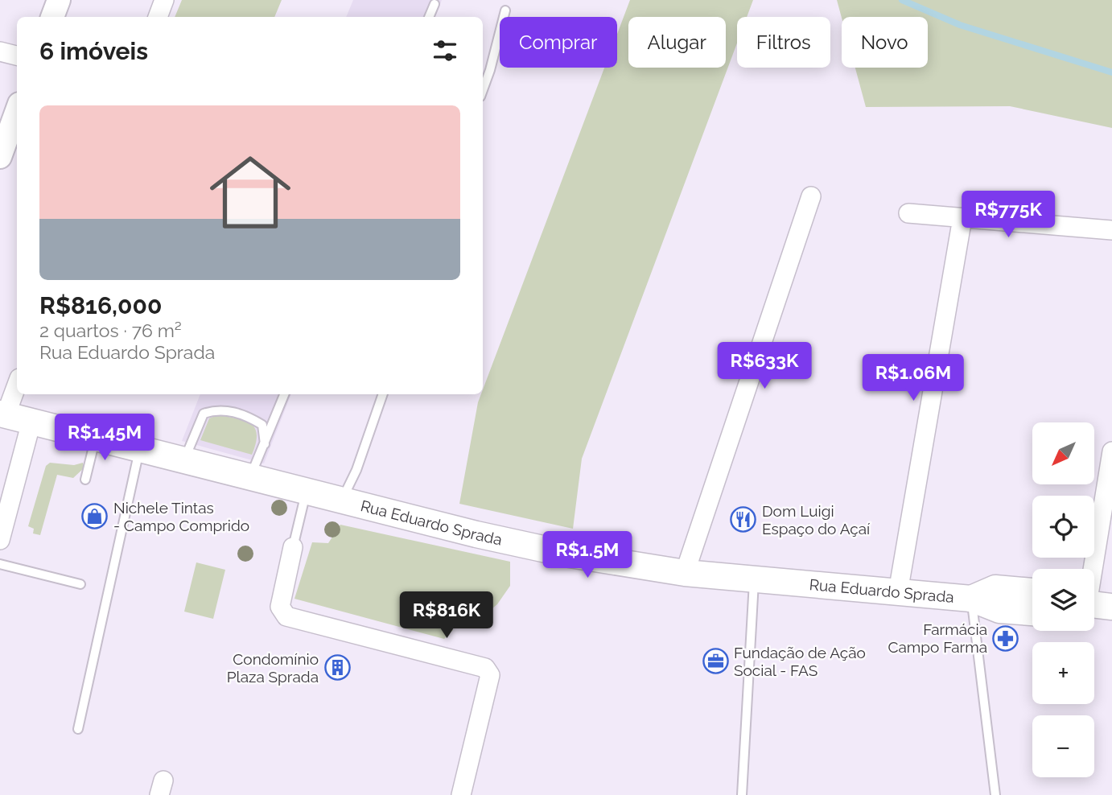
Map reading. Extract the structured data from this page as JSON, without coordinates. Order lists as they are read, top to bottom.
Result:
{
  "streets": {
    "main road": ["Rua Eduardo Sprada"]
  },
  "places": {
    "shop": ["Nichele Tintas - Campo Comprido"],
    "restaurant": ["Dom Luigi Espaço do Açaí"],
    "pharmacy": ["Farmácia Campo Farma"],
    "office": ["Fundação de Ação Social - FAS"],
    "building": ["Condomínio Plaza Sprada"]
  },
  "north": "bottom left",
  "page": {
    "chip": [
      "Comprar",
      "Alugar",
      "Filtros",
      "Novo"
    ],
    "heading": "6 imóveis",
    "list": [
      {
        "name": "R$816,000",
        "note": "2 quartos · 76 m² · Rua Eduardo Sprada"
      }
    ],
    "price": [
      "R$775K",
      "R$633K",
      "R$1.06M",
      "R$1.45M",
      "R$1.5M",
      "R$816K"
    ],
    "map_buttons": ["+", "−"]
  }
}
